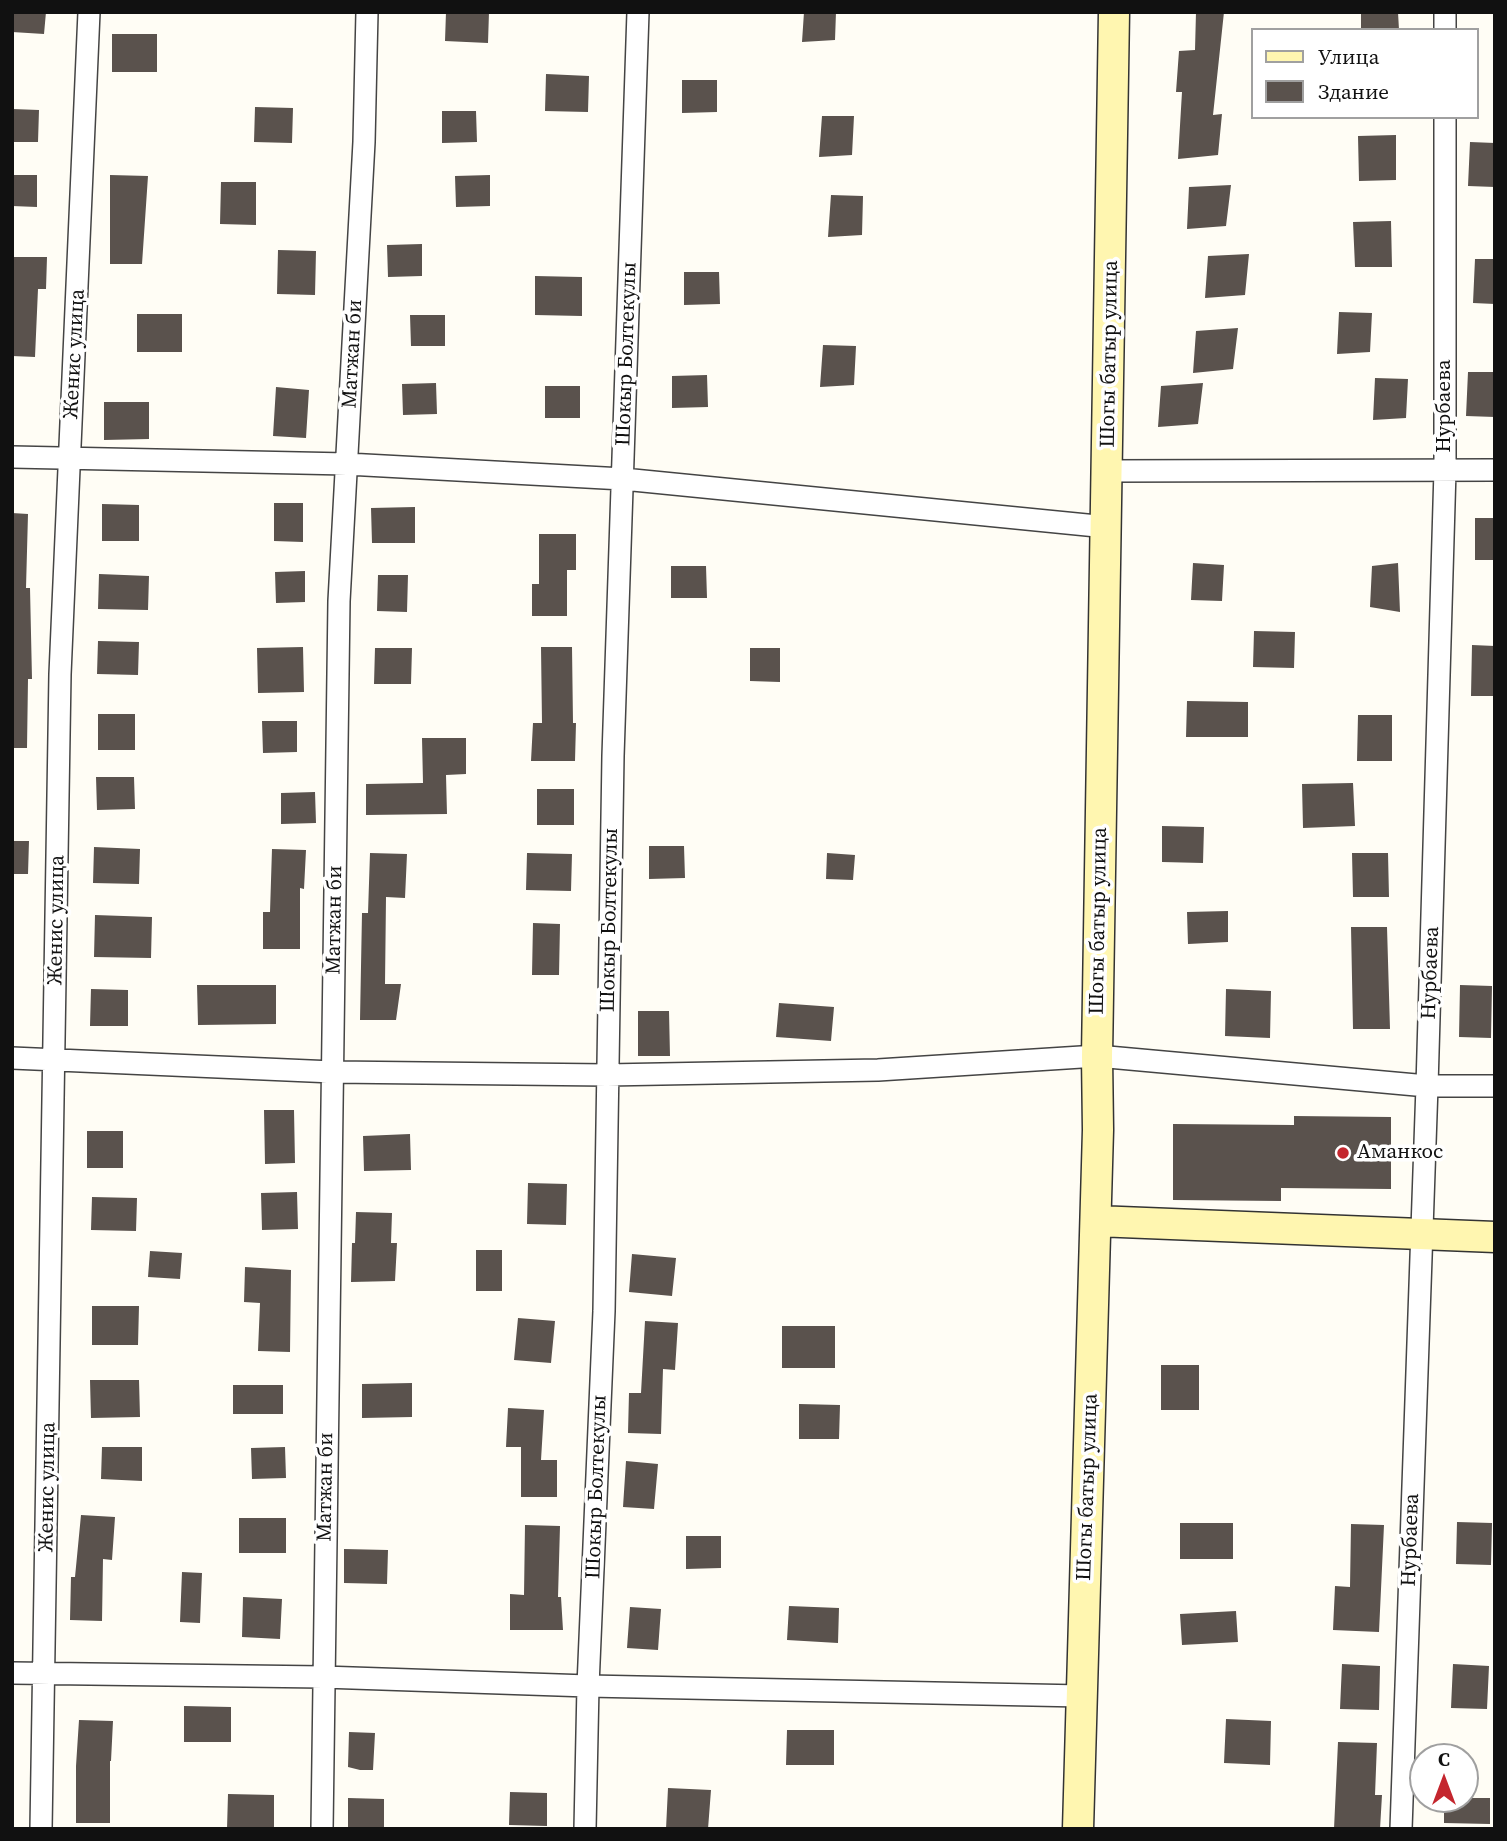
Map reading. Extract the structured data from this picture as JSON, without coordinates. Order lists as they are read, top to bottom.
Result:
{
  "streets": {
    "street": [
      "Женис улица",
      "Матжан би",
      "Шокыр Болтекулы",
      "Шогы батыр улица",
      "Нурбаева"
    ]
  },
  "places": ["Аманкос"],
  "legend": ["Улица", "Здание"],
  "north": "top"
}
